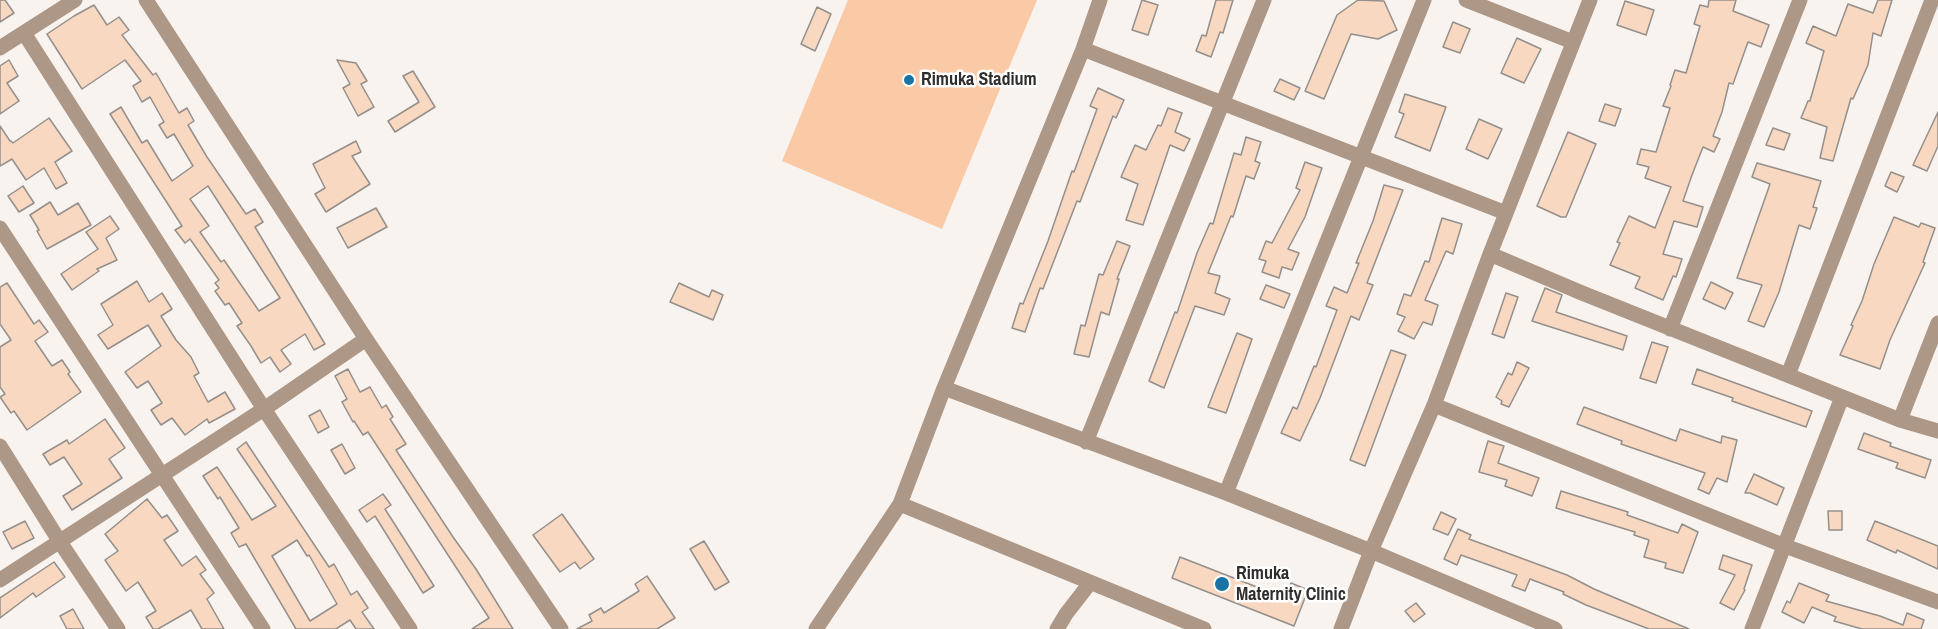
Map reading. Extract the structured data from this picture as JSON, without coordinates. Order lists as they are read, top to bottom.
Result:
{
  "places": ["Rimuka Stadium", "Rimuka Maternity Clinic"]
}
